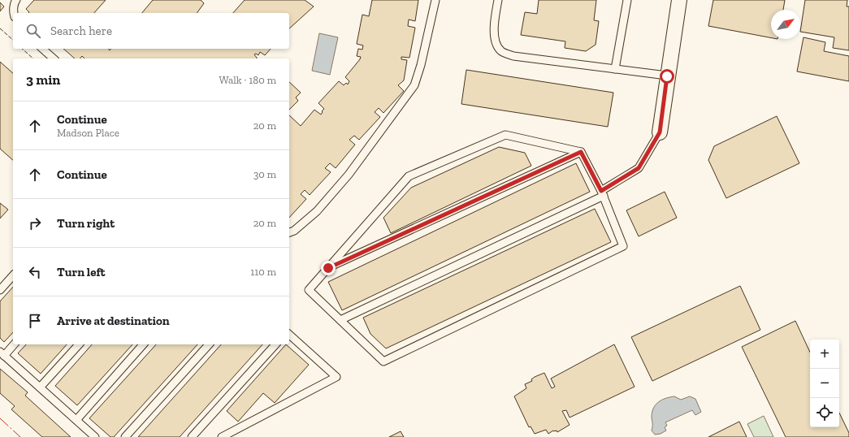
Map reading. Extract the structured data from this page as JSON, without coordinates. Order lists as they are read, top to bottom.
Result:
{
  "north": "top right",
  "page": {
    "search": "Search here",
    "heading": ["3 min", "Walk · 180 m"],
    "list": [
      ["Continue", "Madson Place", "20 m"],
      ["Continue", "30 m"],
      ["Turn right", "20 m"],
      ["Turn left", "110 m"],
      "Arrive at destination"
    ],
    "map_buttons": ["+", "−"]
  }
}
